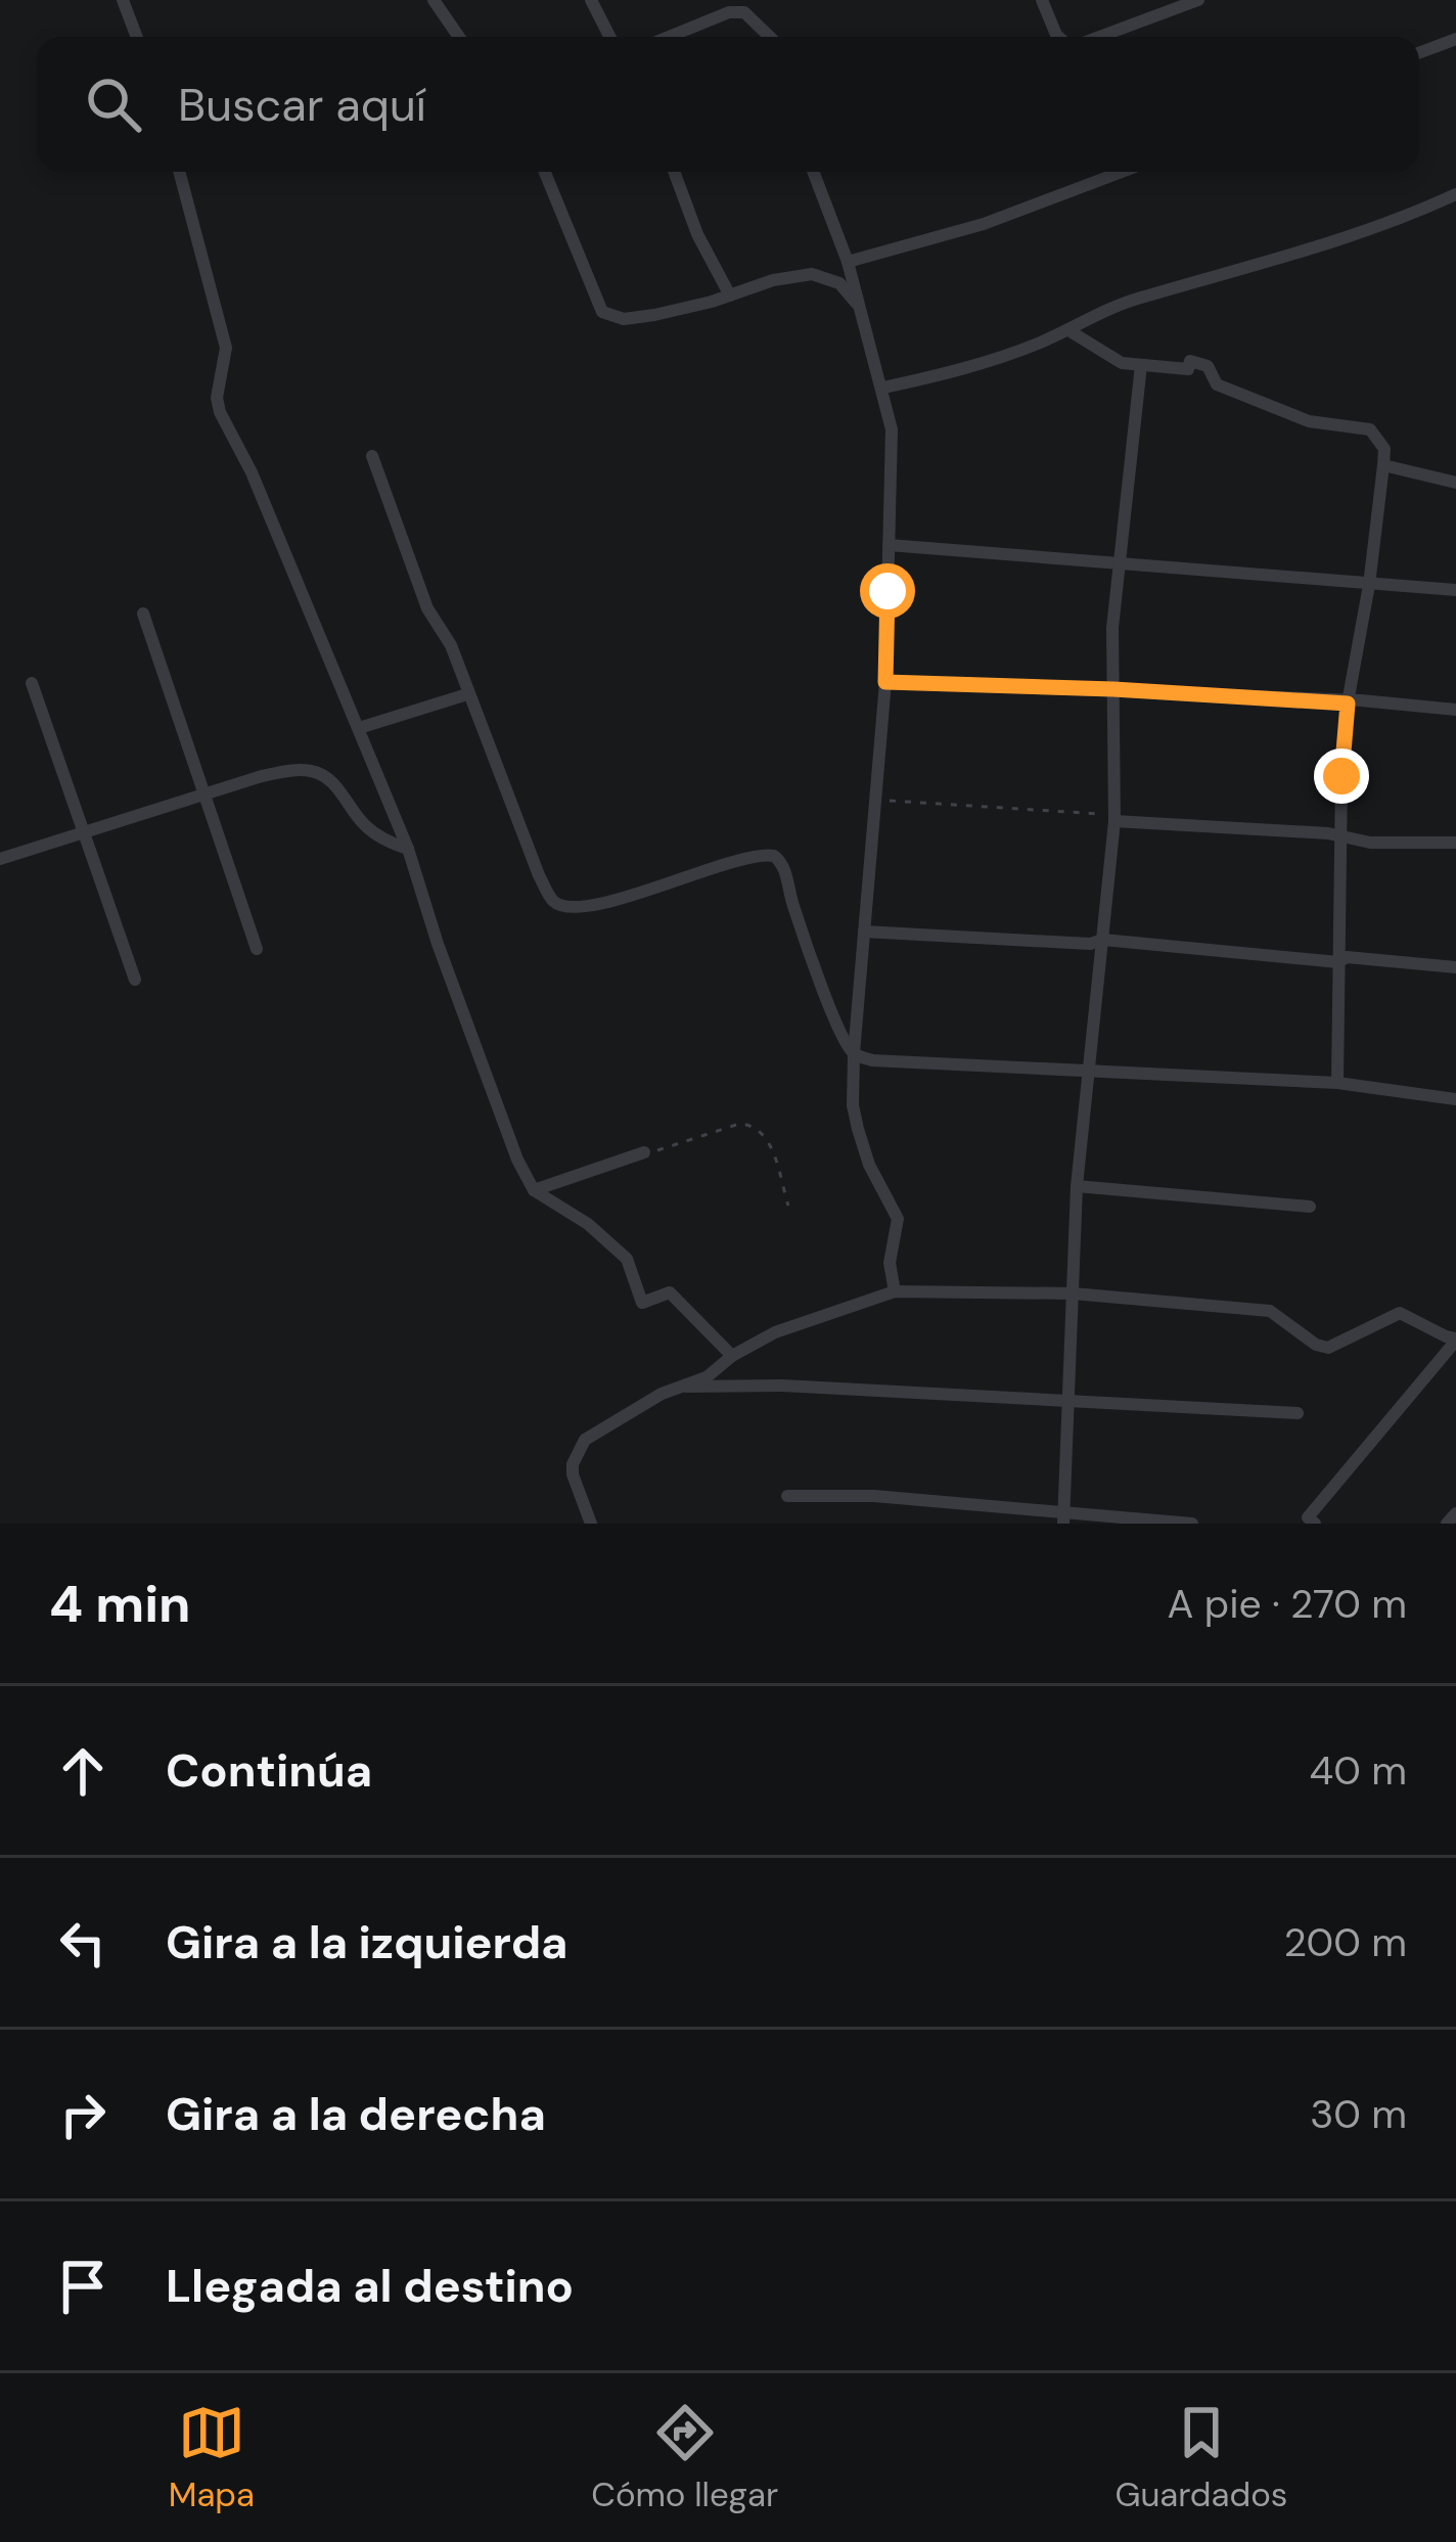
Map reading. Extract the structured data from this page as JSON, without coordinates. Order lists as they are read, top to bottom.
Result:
{
  "page": {
    "search": "Buscar aquí",
    "heading": ["4 min", "A pie · 270 m"],
    "list": [
      ["Continúa", "40 m"],
      ["Gira a la izquierda", "200 m"],
      ["Gira a la derecha", "30 m"],
      "Llegada al destino"
    ],
    "nav": ["Mapa", "Cómo llegar", "Guardados"]
  }
}
